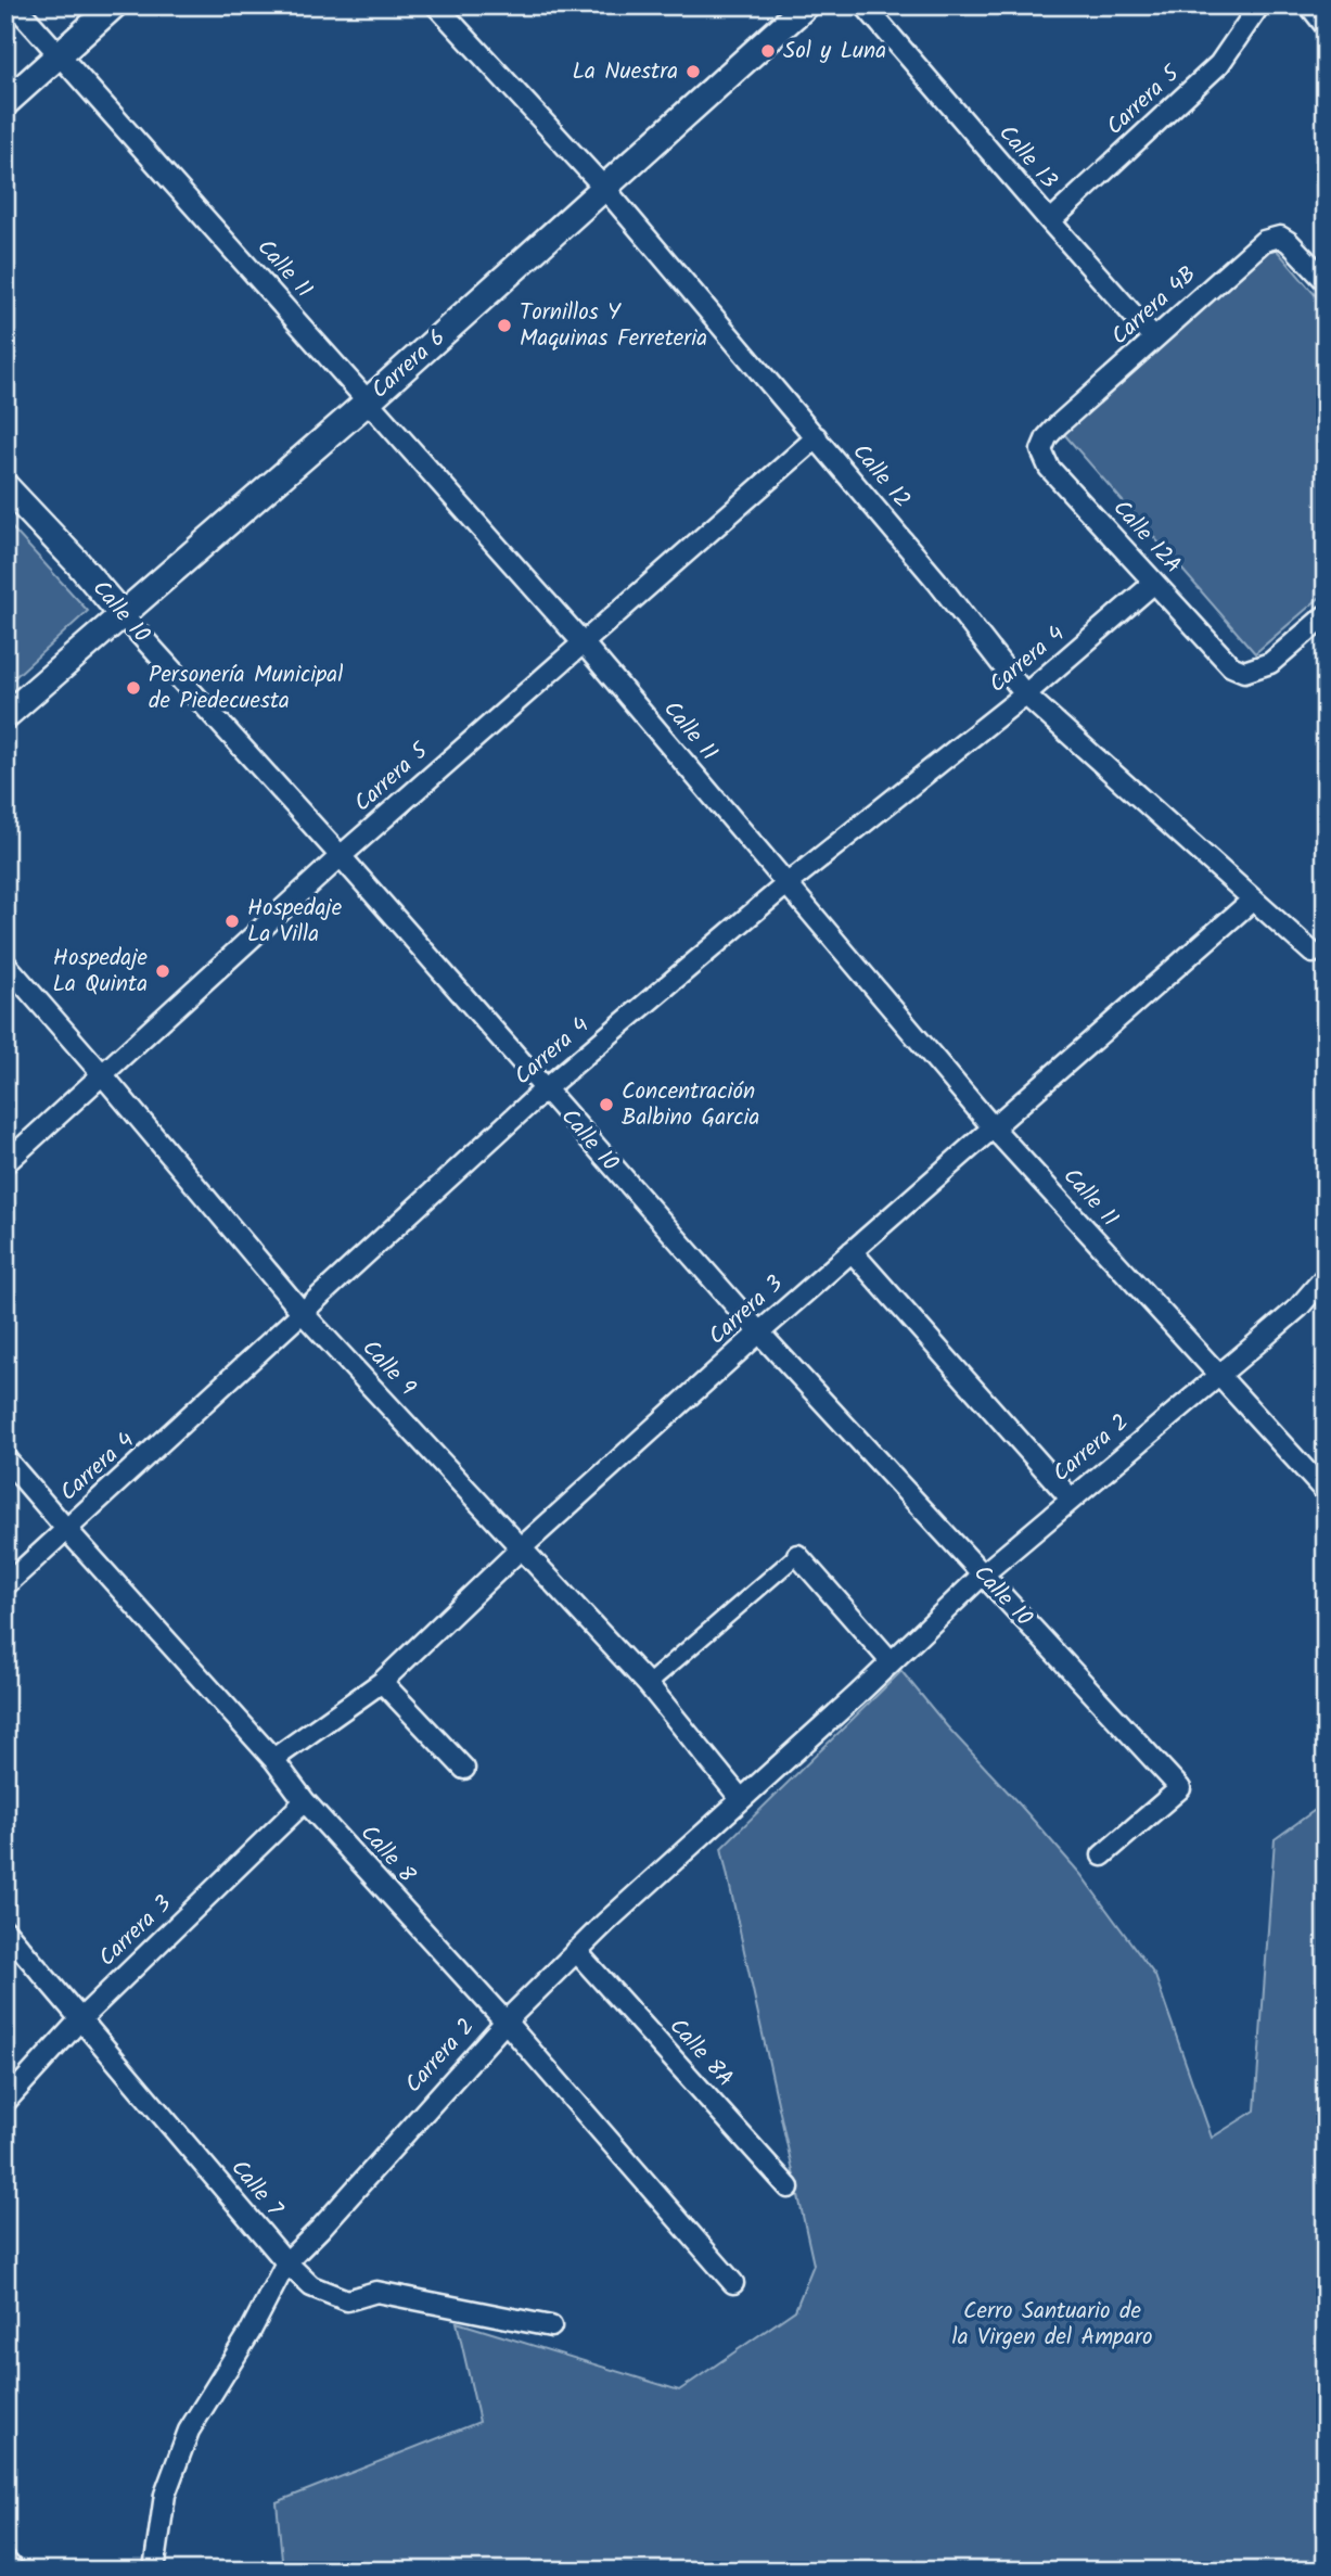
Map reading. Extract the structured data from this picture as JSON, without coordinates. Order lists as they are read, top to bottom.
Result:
{
  "streets": {
    "street": [
      "Carrera 5",
      "Calle 13",
      "Calle 11",
      "Carrera 4B",
      "Carrera 6",
      "Calle 12",
      "Calle 12A",
      "Calle 10",
      "Carrera 4",
      "Carrera 3",
      "Calle 9",
      "Carrera 2",
      "Calle 8",
      "Calle 8A",
      "Calle 7"
    ]
  },
  "crossings": [
    ["Carrera 5", "Calle 13"],
    ["Carrera 5", "Calle 11"],
    ["Carrera 5", "Calle 12"],
    ["Carrera 5", "Calle 10"],
    ["Carrera 5", "Calle 9"],
    ["Calle 13", "Carrera 4B"],
    ["Calle 11", "Carrera 6"],
    ["Calle 11", "Carrera 4"],
    ["Calle 11", "Carrera 3"],
    ["Calle 11", "Carrera 2"],
    ["Carrera 4B", "Calle 12A"],
    ["Carrera 6", "Calle 12"],
    ["Carrera 6", "Calle 10"],
    ["Calle 12", "Carrera 4"],
    ["Calle 12", "Carrera 3"],
    ["Calle 12A", "Carrera 4"],
    ["Calle 10", "Carrera 4"],
    ["Calle 10", "Carrera 3"],
    ["Calle 10", "Carrera 2"],
    ["Carrera 4", "Calle 9"],
    ["Carrera 4", "Calle 8"],
    ["Carrera 3", "Calle 9"],
    ["Carrera 3", "Calle 8"],
    ["Carrera 3", "Calle 7"],
    ["Calle 9", "Carrera 2"],
    ["Carrera 2", "Calle 8"],
    ["Carrera 2", "Calle 8A"],
    ["Carrera 2", "Calle 7"]
  ],
  "parks": ["Cerro Santuario de la Virgen del Amparo"],
  "places": [
    "Sol y Luna",
    "La Nuestra",
    "Tornillos Y Maquinas Ferreteria",
    "Personería Municipal de Piedecuesta",
    "Hospedaje La Villa",
    "Hospedaje La Quinta",
    "Concentración Balbino Garcia"
  ]
}
